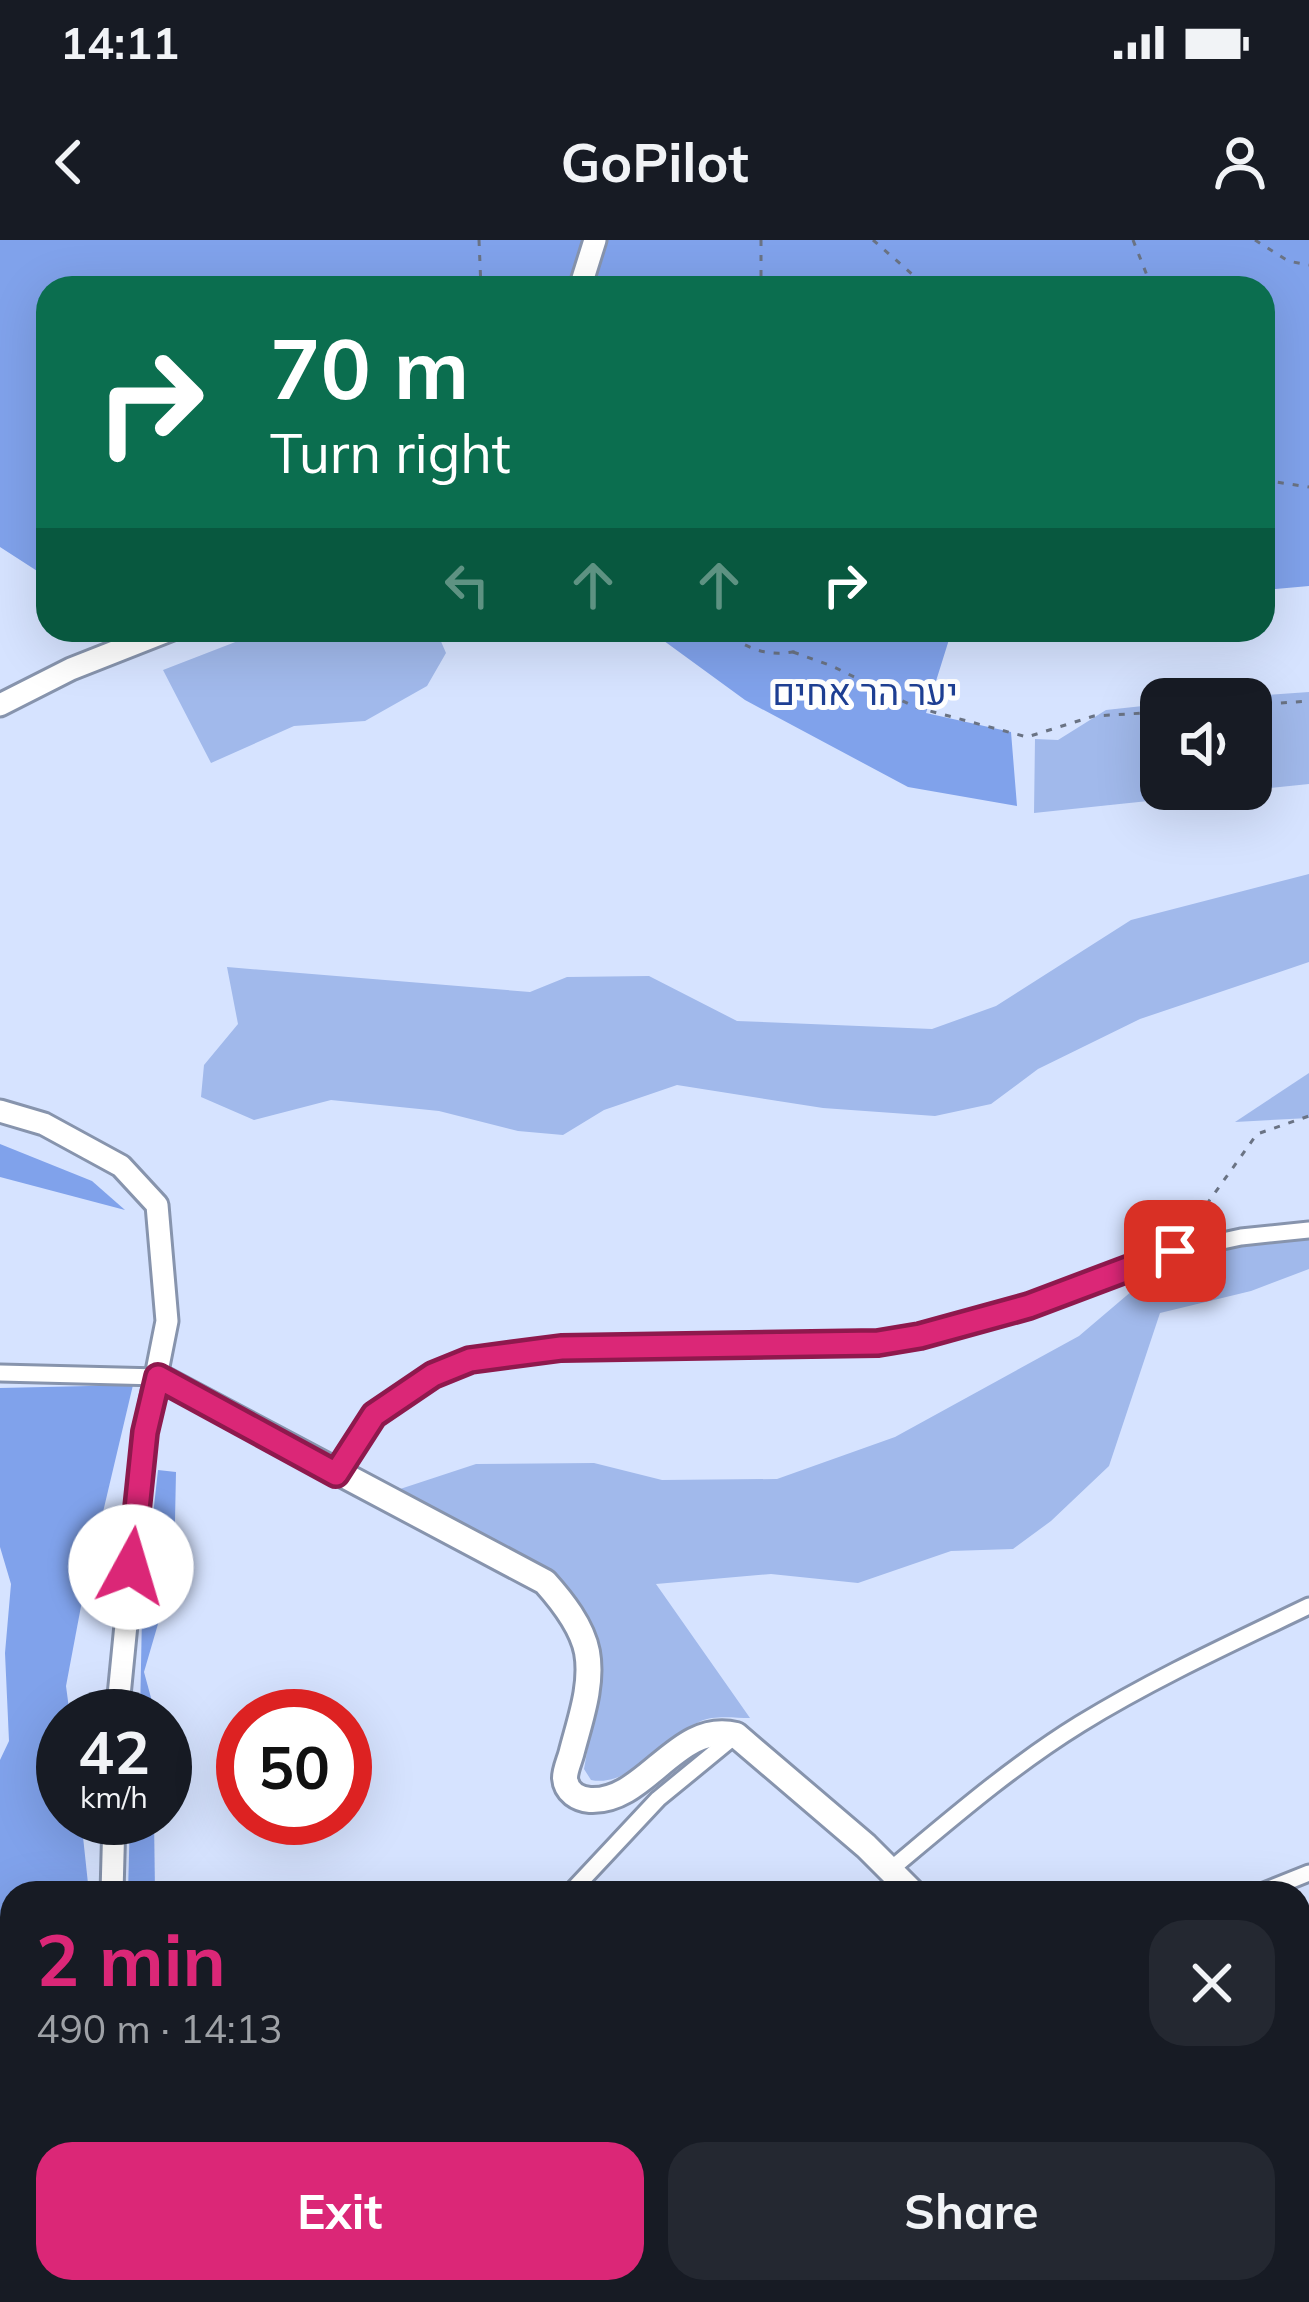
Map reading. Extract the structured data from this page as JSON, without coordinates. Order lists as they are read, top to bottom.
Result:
{
  "parks": ["יער הר אחים"],
  "page": {
    "status": "14:11",
    "header": "GoPilot",
    "turn": ["70 m", "Turn right"],
    "speed": "42 km/h",
    "limit": "50",
    "heading": ["2 min", "490 m · 14:13"],
    "buttons": ["Exit", "Share"]
  }
}
